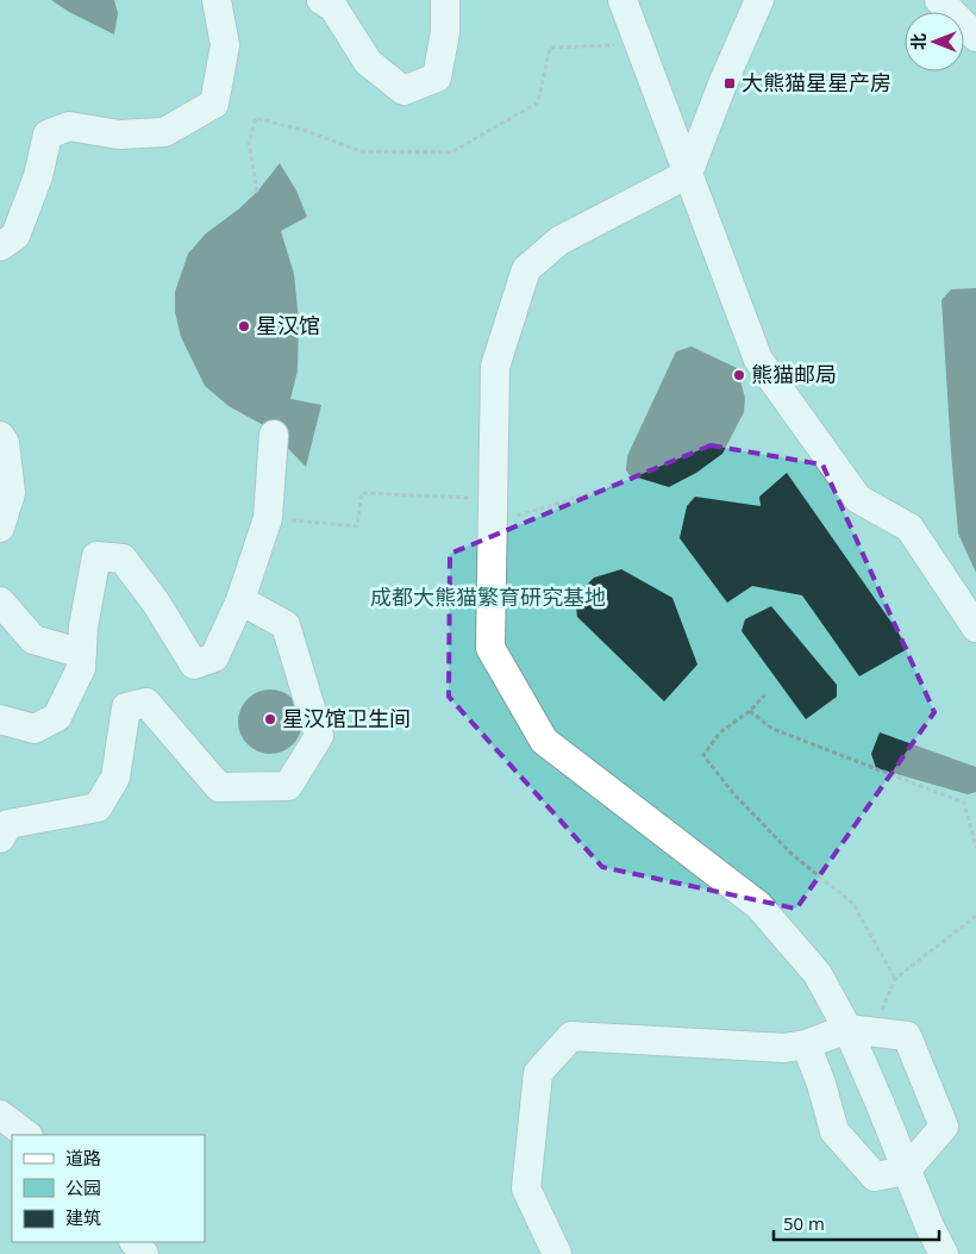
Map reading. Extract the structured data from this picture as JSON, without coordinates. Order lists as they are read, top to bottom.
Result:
{
  "parks": ["成都大熊猫繁育研究基地"],
  "places": {
    "transit": ["大熊猫星星产房"],
    "other": ["星汉馆", "熊猫邮局", "星汉馆卫生间"]
  },
  "legend": ["道路", "公园", "建筑"],
  "scale_bar": "50 m",
  "north": "left"
}
